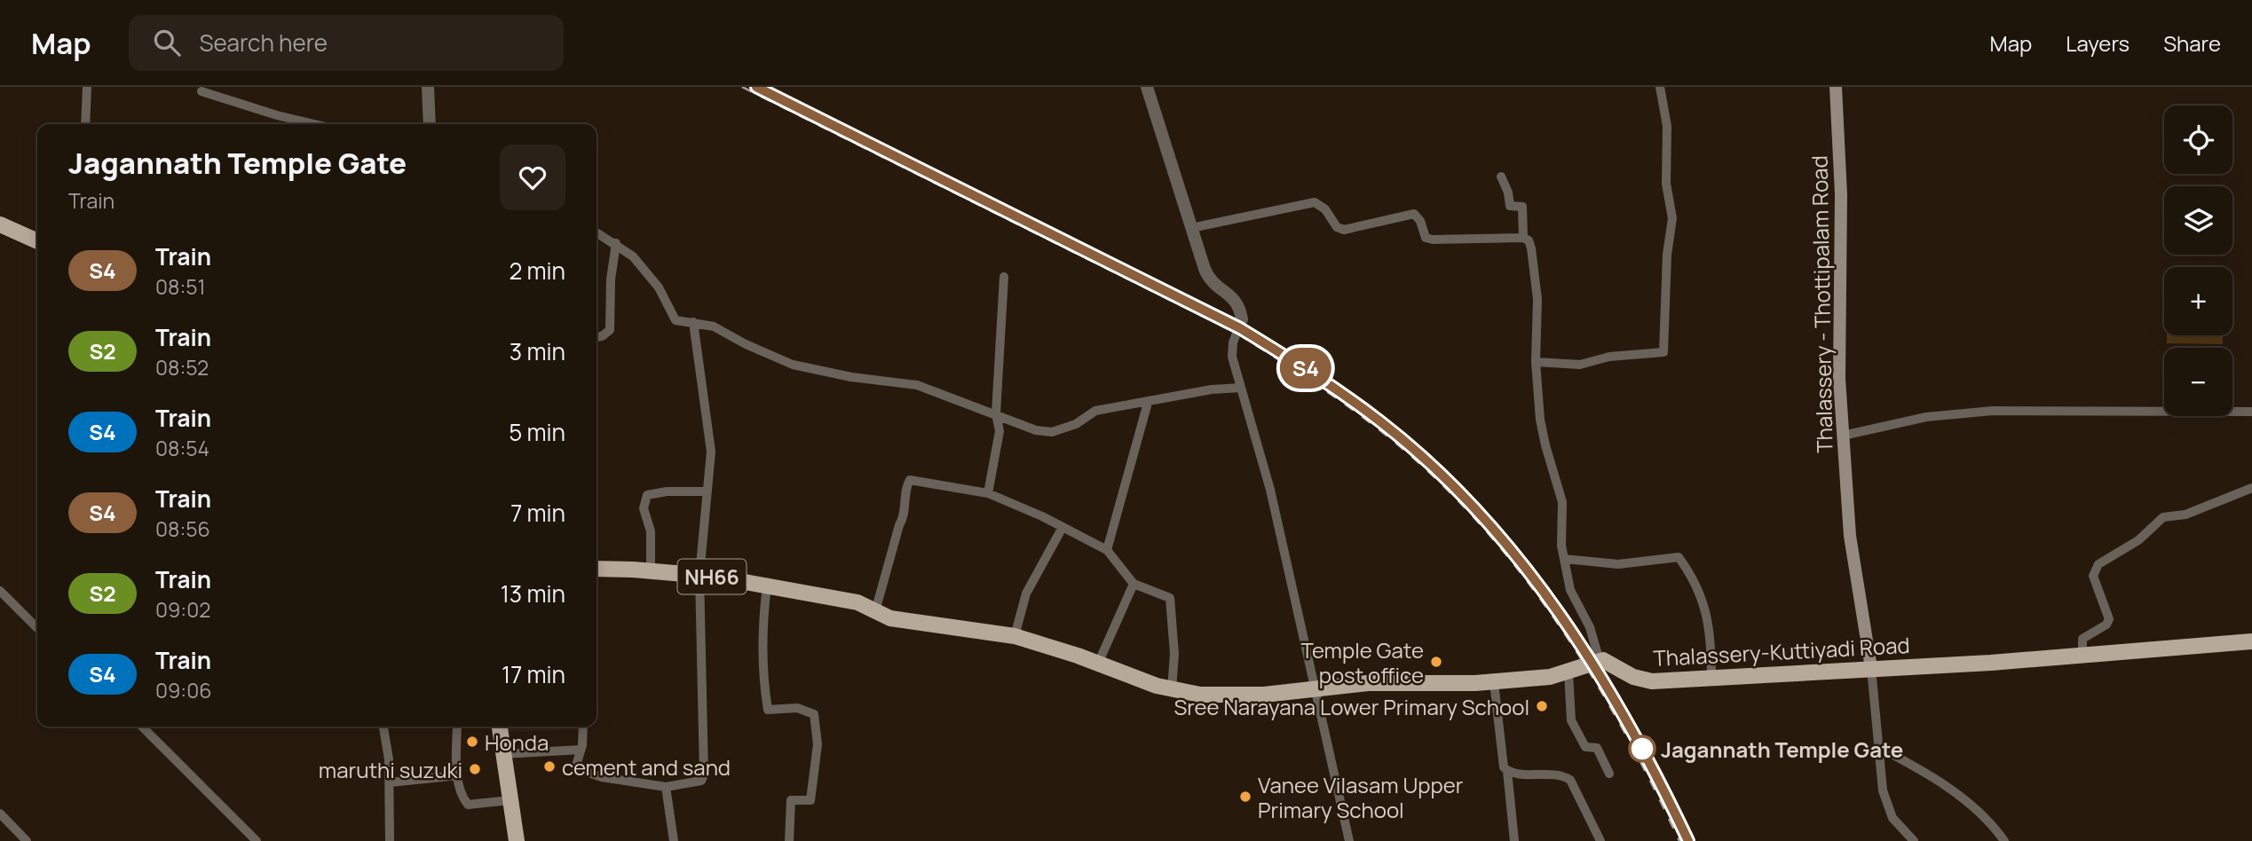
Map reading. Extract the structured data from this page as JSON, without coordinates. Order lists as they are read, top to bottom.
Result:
{
  "streets": {
    "main road": ["Thalassery - Thottipalam Road", "NH66", "Thalassery-Kuttiyadi Road"]
  },
  "crossings": [
    ["Thalassery - Thottipalam Road", "Thalassery-Kuttiyadi Road"]
  ],
  "places": [
    "Temple Gate post office",
    "Sree Narayana Lower Primary School",
    "Honda",
    "Jagannath Temple Gate",
    "cement and sand",
    "maruthi suzuki",
    "Vanee Vilasam Upper Primary School"
  ],
  "page": {
    "header": "Map",
    "search": "Search here",
    "nav": ["Map", "Layers", "Share"],
    "on_map": "S4",
    "map_buttons": ["+", "−"],
    "heading": ["Jagannath Temple Gate", "Train"],
    "list": [
      {
        "mark": "S4",
        "name": "Train",
        "note": "08:51",
        "value": "2 min"
      },
      {
        "mark": "S2",
        "name": "Train",
        "note": "08:52",
        "value": "3 min"
      },
      {
        "mark": "S4",
        "name": "Train",
        "note": "08:54",
        "value": "5 min"
      },
      {
        "mark": "S4",
        "name": "Train",
        "note": "08:56",
        "value": "7 min"
      },
      {
        "mark": "S2",
        "name": "Train",
        "note": "09:02",
        "value": "13 min"
      },
      {
        "mark": "S4",
        "name": "Train",
        "note": "09:06",
        "value": "17 min"
      }
    ]
  }
}
